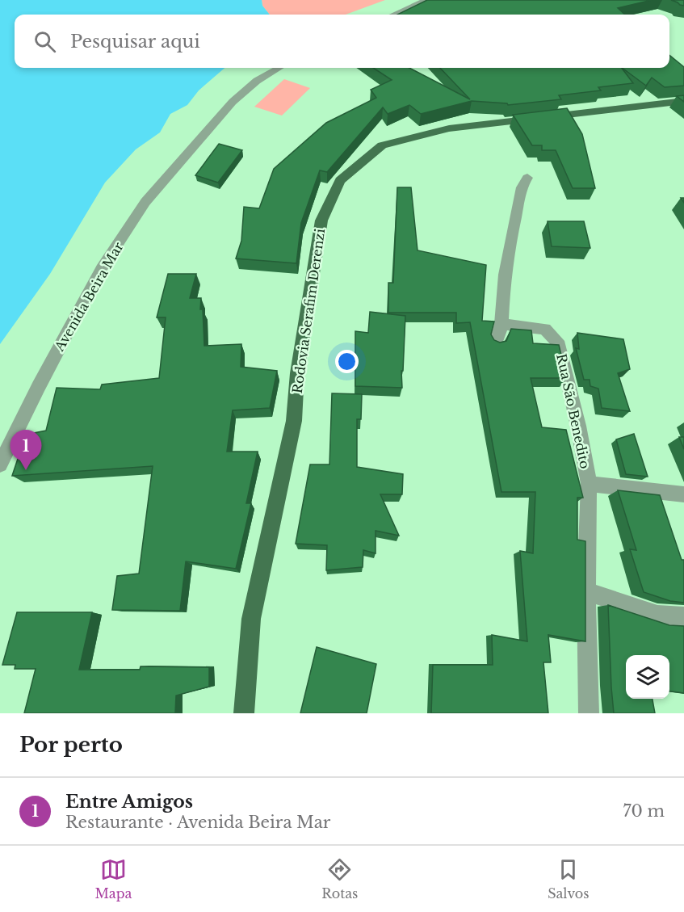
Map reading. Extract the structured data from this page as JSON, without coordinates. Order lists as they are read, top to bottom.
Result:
{
  "streets": {
    "main road": ["Rodovia Serafim Derenzi"],
    "street": ["Avenida Beira Mar", "Rua São Benedito"]
  },
  "page": {
    "search": "Pesquisar aqui",
    "pins": "1",
    "heading": "Por perto",
    "list": [
      {
        "mark": "1",
        "name": "Entre Amigos",
        "note": "Restaurante · Avenida Beira Mar",
        "value": "70 m"
      }
    ],
    "nav": ["Mapa", "Rotas", "Salvos"]
  }
}
